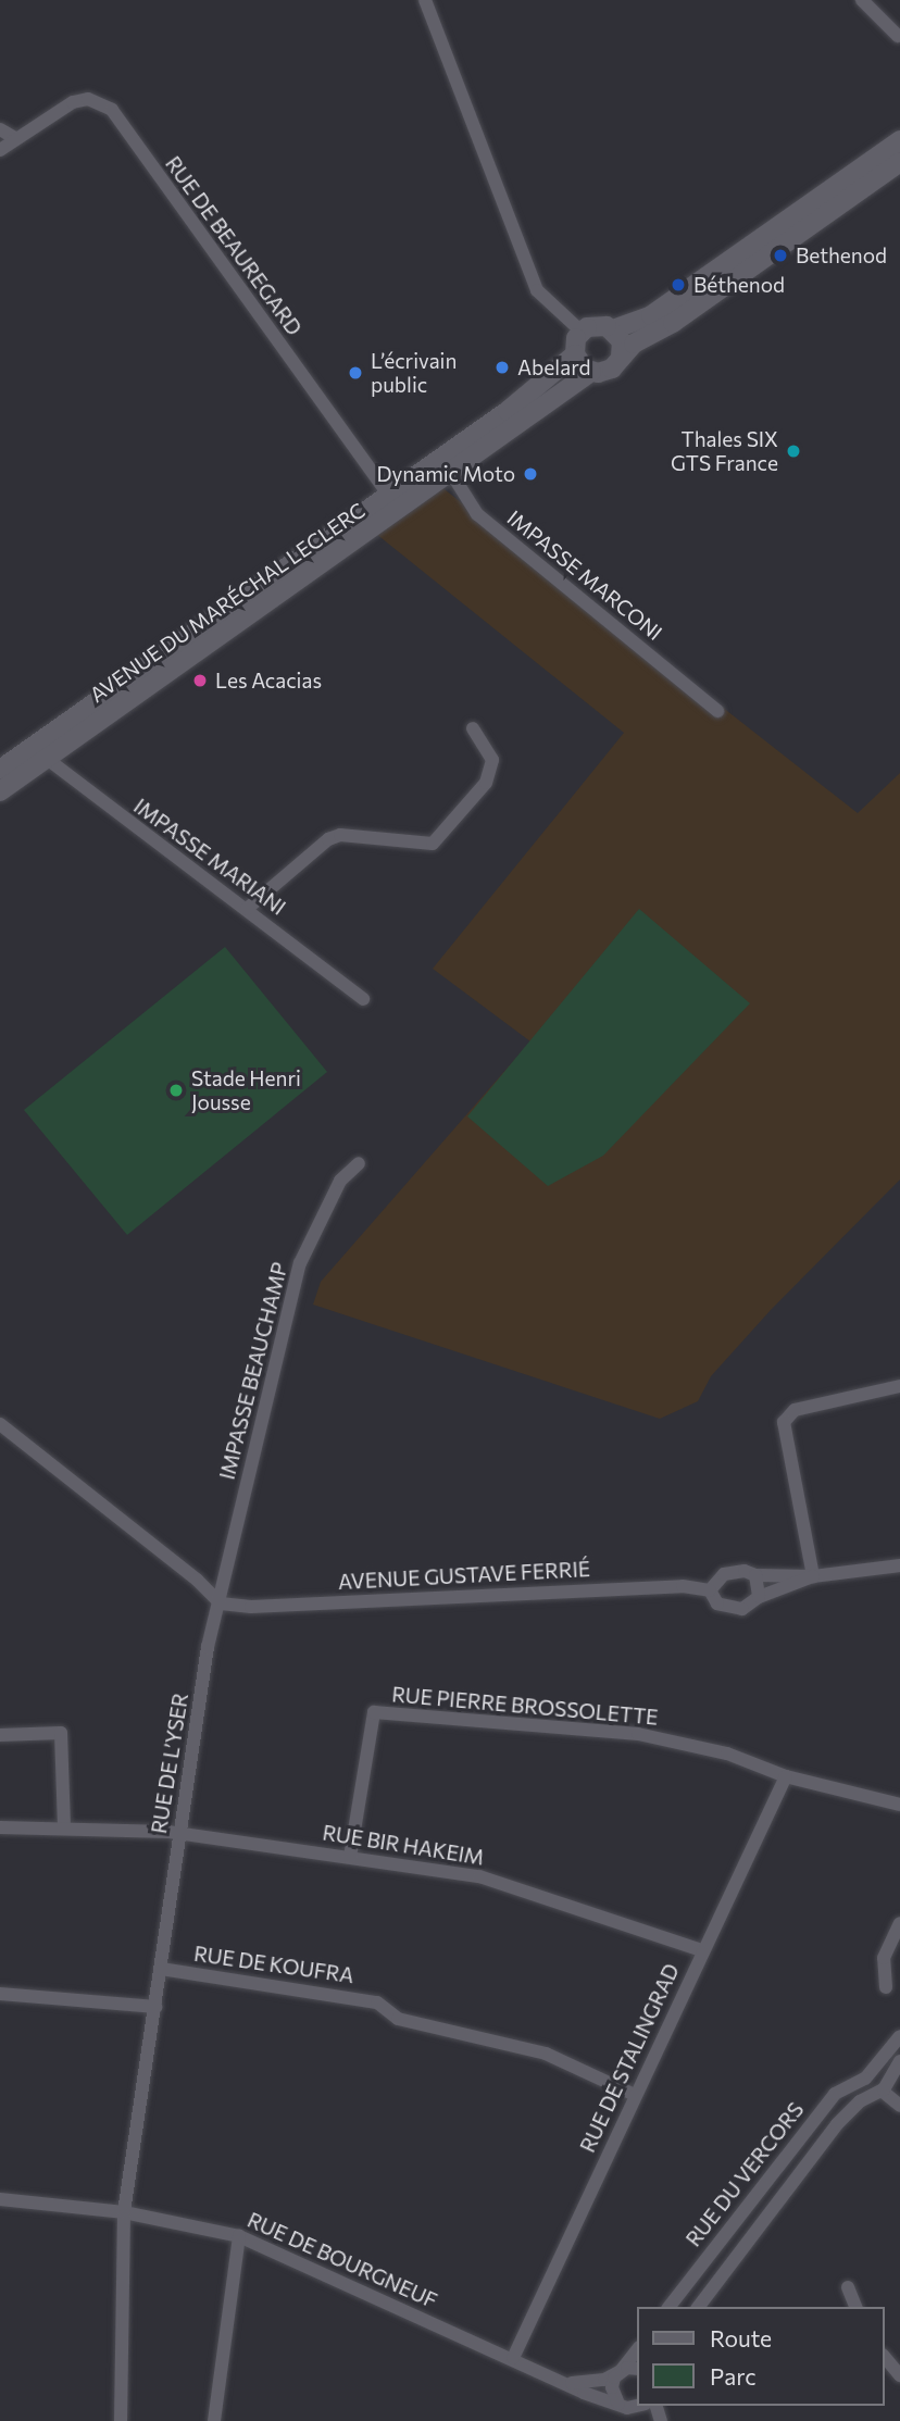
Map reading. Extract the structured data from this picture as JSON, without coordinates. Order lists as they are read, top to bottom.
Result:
{
  "streets": {
    "main road": ["AVENUE DU MARÉCHAL LECLERC"],
    "street": [
      "RUE DE BEAUREGARD",
      "IMPASSE MARCONI",
      "IMPASSE MARIANI",
      "IMPASSE BEAUCHAMP",
      "AVENUE GUSTAVE FERRIÉ",
      "RUE PIERRE BROSSOLETTE",
      "RUE DE L’YSER",
      "RUE BIR HAKEIM",
      "RUE DE KOUFRA",
      "RUE DE STALINGRAD",
      "RUE DU VERCORS",
      "RUE DE BOURGNEUF"
    ]
  },
  "crossings": [
    ["RUE DE BEAUREGARD", "AVENUE DU MARÉCHAL LECLERC"],
    ["IMPASSE MARCONI", "AVENUE DU MARÉCHAL LECLERC"],
    ["AVENUE DU MARÉCHAL LECLERC", "IMPASSE MARIANI"],
    ["IMPASSE BEAUCHAMP", "AVENUE GUSTAVE FERRIÉ"],
    ["IMPASSE BEAUCHAMP", "RUE DE L’YSER"],
    ["AVENUE GUSTAVE FERRIÉ", "RUE DE L’YSER"],
    ["RUE PIERRE BROSSOLETTE", "RUE BIR HAKEIM"],
    ["RUE PIERRE BROSSOLETTE", "RUE DE STALINGRAD"],
    ["RUE DE L’YSER", "RUE BIR HAKEIM"],
    ["RUE DE L’YSER", "RUE DE KOUFRA"],
    ["RUE DE L’YSER", "RUE DE BOURGNEUF"],
    ["RUE BIR HAKEIM", "RUE DE STALINGRAD"],
    ["RUE DE KOUFRA", "RUE DE STALINGRAD"],
    ["RUE DE STALINGRAD", "RUE DE BOURGNEUF"]
  ],
  "places": [
    "Bethenod",
    "Béthenod",
    "Abelard",
    "L’écrivain public",
    "Thales SIX GTS France",
    "Dynamic Moto",
    "Les Acacias",
    "Stade Henri Jousse"
  ],
  "legend": ["Route", "Parc"]
}
